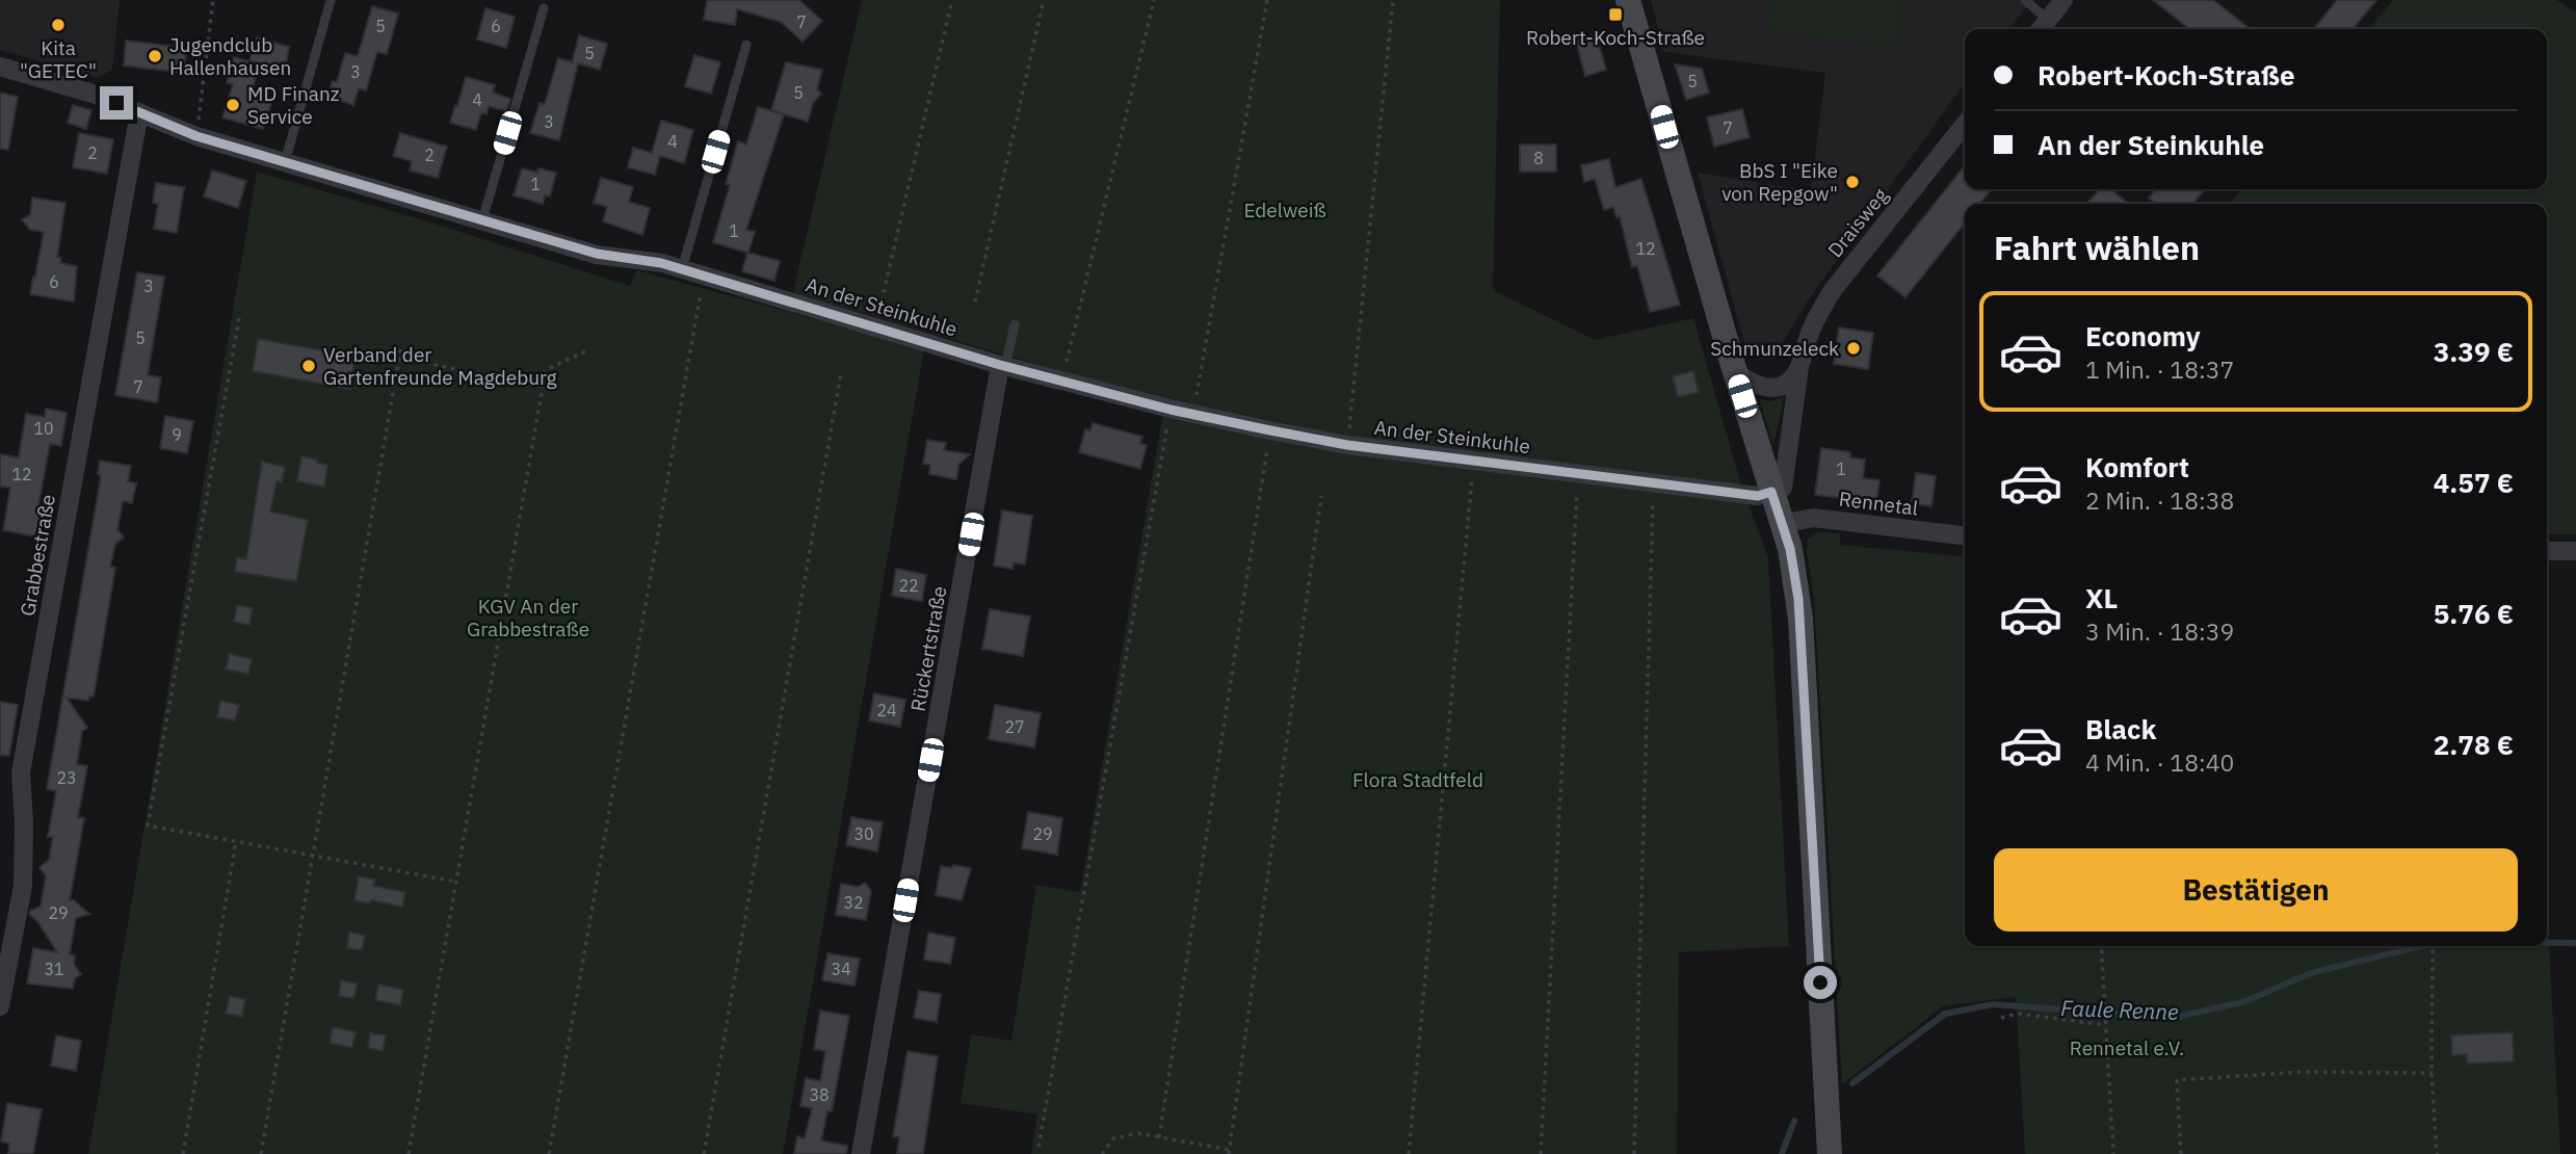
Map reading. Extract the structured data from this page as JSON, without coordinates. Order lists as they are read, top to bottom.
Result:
{
  "streets": {
    "street": [
      "Draisweg",
      "An der Steinkuhle",
      "Rennetal",
      "Grabbestraße",
      "Rückertstraße"
    ]
  },
  "crossings": [
    ["Draisweg", "An der Steinkuhle"],
    ["An der Steinkuhle", "Grabbestraße"],
    ["An der Steinkuhle", "Rückertstraße"]
  ],
  "water": ["Faule Renne"],
  "parks": [
    "Edelweiß",
    "KGV An der Grabbestraße",
    "Flora Stadtfeld",
    "Rennetal e.V."
  ],
  "places": {
    "transit": ["Robert-Koch-Straße"],
    "other": [
      "Kita \"GETEC\"",
      "Jugendclub Hallenhausen",
      "MD Finanz Service",
      "BbS I \"Eike von Repgow\"",
      "Schmunzeleck",
      "Verband der Gartenfreunde Magdeburg"
    ]
  },
  "house_numbers": [
    "7",
    "5",
    "6",
    "5",
    "3",
    "5",
    "5",
    "4",
    "3",
    "7",
    "4",
    "2",
    "2",
    "8",
    "1",
    "1",
    "12",
    "6",
    "3",
    "5",
    "7",
    "10",
    "9",
    "1",
    "12",
    "22",
    "24",
    "27",
    "23",
    "30",
    "29",
    "32",
    "29",
    "31",
    "34",
    "38"
  ],
  "page": {
    "banner": ["Robert-Koch-Straße", "An der Steinkuhle"],
    "heading": "Fahrt wählen",
    "list": [
      {
        "name": "Economy",
        "note": "1 Min. · 18:37",
        "value": "3.39 €"
      },
      {
        "name": "Komfort",
        "note": "2 Min. · 18:38",
        "value": "4.57 €"
      },
      {
        "name": "XL",
        "note": "3 Min. · 18:39",
        "value": "5.76 €"
      },
      {
        "name": "Black",
        "note": "4 Min. · 18:40",
        "value": "2.78 €"
      }
    ],
    "buttons": "Bestätigen"
  }
}
